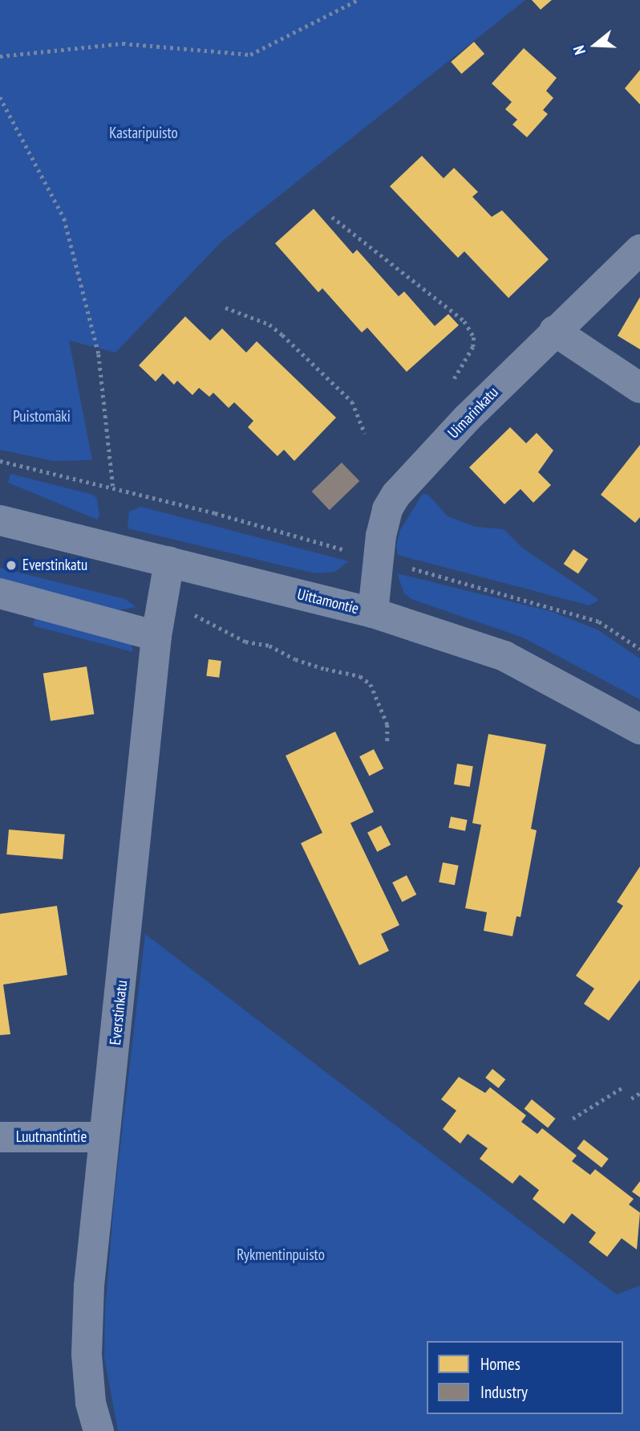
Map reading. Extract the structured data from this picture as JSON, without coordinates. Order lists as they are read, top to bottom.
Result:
{
  "streets": {
    "street": [
      "Uimarinkatu",
      "Uittamontie",
      "Everstinkatu",
      "Luutnantintie"
    ]
  },
  "crossings": [
    ["Uimarinkatu", "Uittamontie"],
    ["Uittamontie", "Everstinkatu"],
    ["Everstinkatu", "Luutnantintie"]
  ],
  "parks": ["Kastaripuisto", "Puistomäki", "Rykmentinpuisto"],
  "places": ["Everstinkatu"],
  "legend": ["Homes", "Industry"],
  "north": "left"
}
